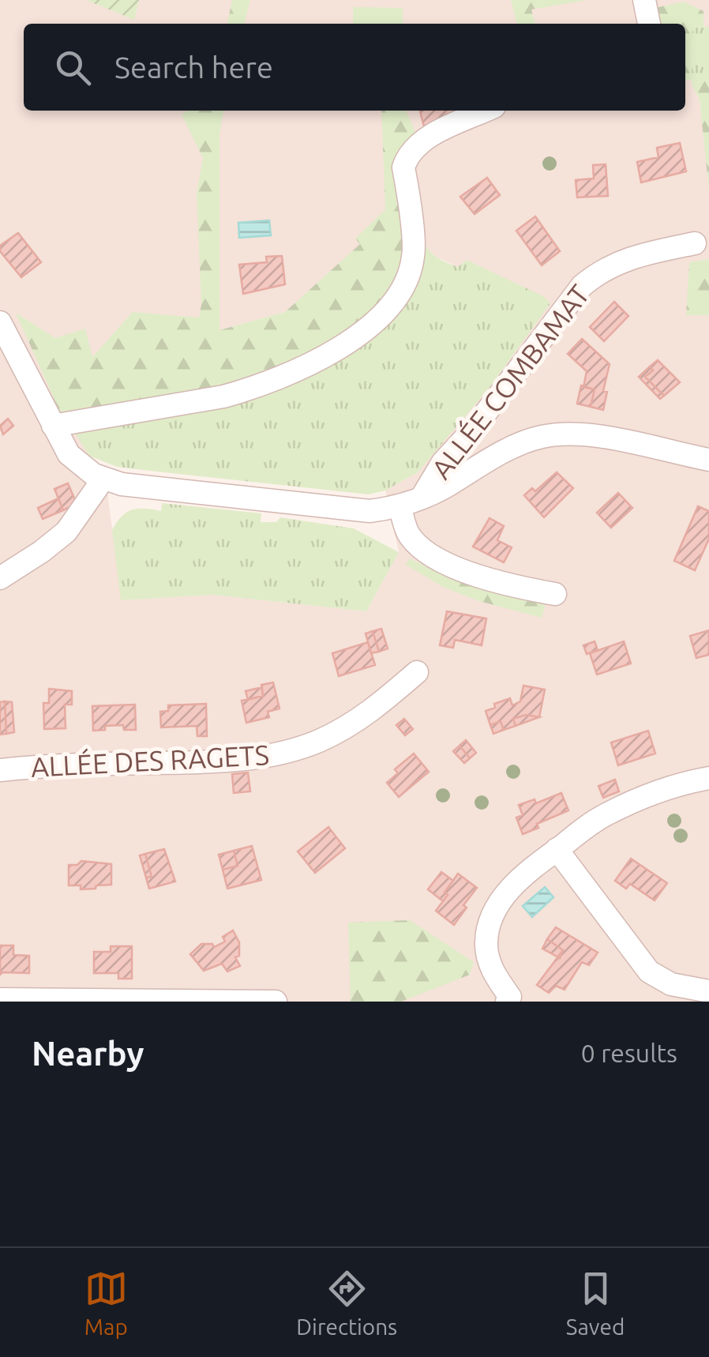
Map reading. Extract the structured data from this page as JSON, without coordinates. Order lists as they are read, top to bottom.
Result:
{
  "streets": {
    "street": ["ALLÉE COMBAMAT", "ALLÉE DES RAGETS"]
  },
  "page": {
    "search": "Search here",
    "heading": ["Nearby", "0 results"],
    "nav": ["Map", "Directions", "Saved"]
  }
}
